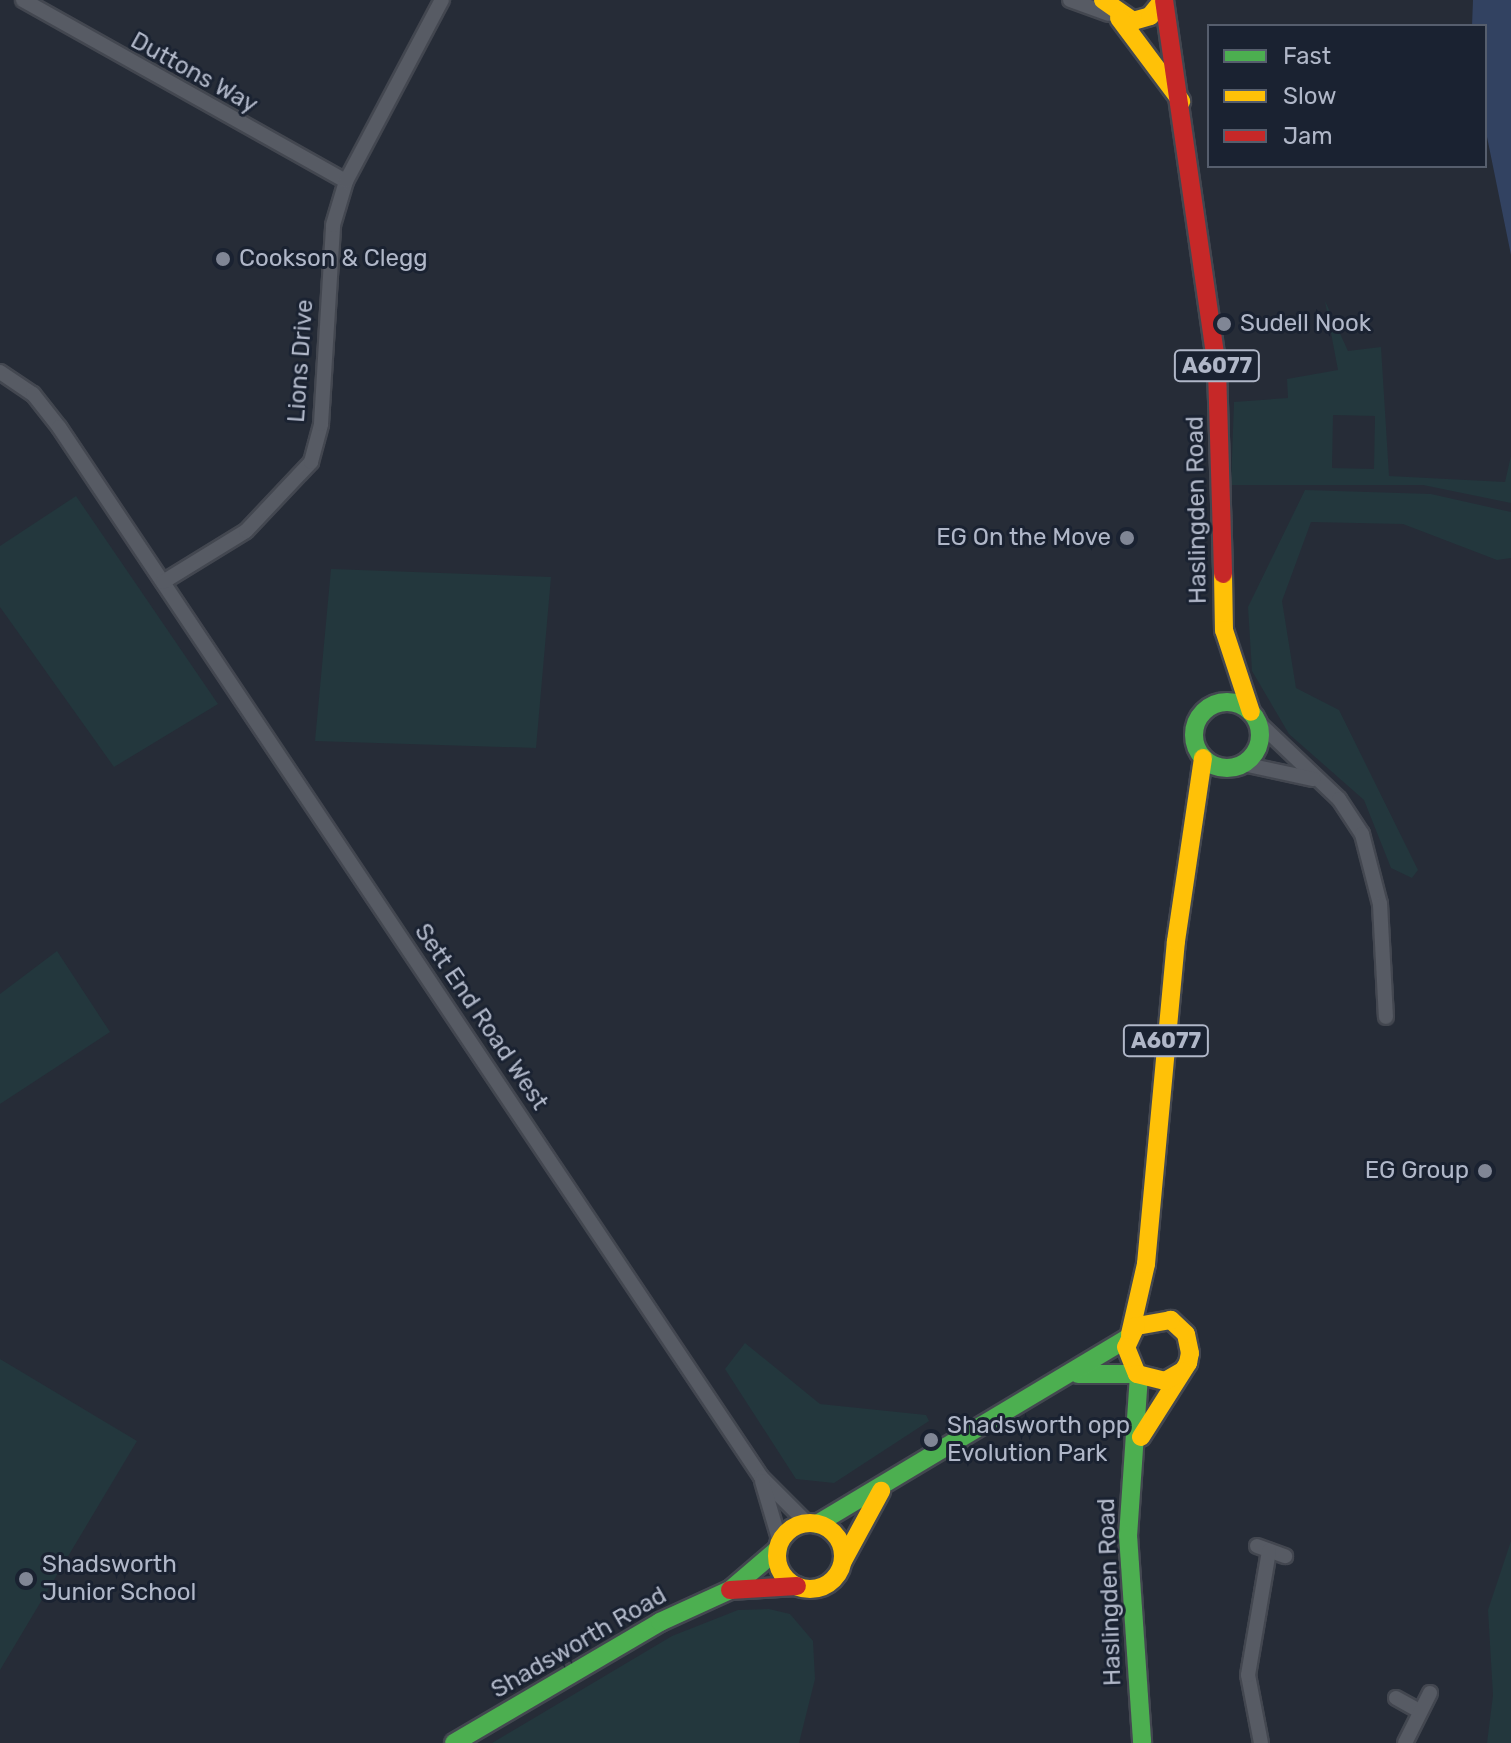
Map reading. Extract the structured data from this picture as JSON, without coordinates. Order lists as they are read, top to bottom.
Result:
{
  "streets": {
    "main road": ["A6077", "Haslingden Road", "Shadsworth Road"],
    "street": ["Duttons Way", "Lions Drive", "Sett End Road West"]
  },
  "crossings": [
    ["Duttons Way", "Lions Drive"],
    ["Lions Drive", "Sett End Road West"],
    ["A6077", "Haslingden Road"],
    ["A6077", "Shadsworth Road"],
    ["Haslingden Road", "Shadsworth Road"],
    ["Sett End Road West", "Shadsworth Road"]
  ],
  "places": [
    "Cookson & Clegg",
    "Sudell Nook",
    "EG On the Move",
    "EG Group",
    "Shadsworth opp Evolution Park",
    "Shadsworth Junior School"
  ],
  "legend": ["Fast", "Slow", "Jam"]
}
